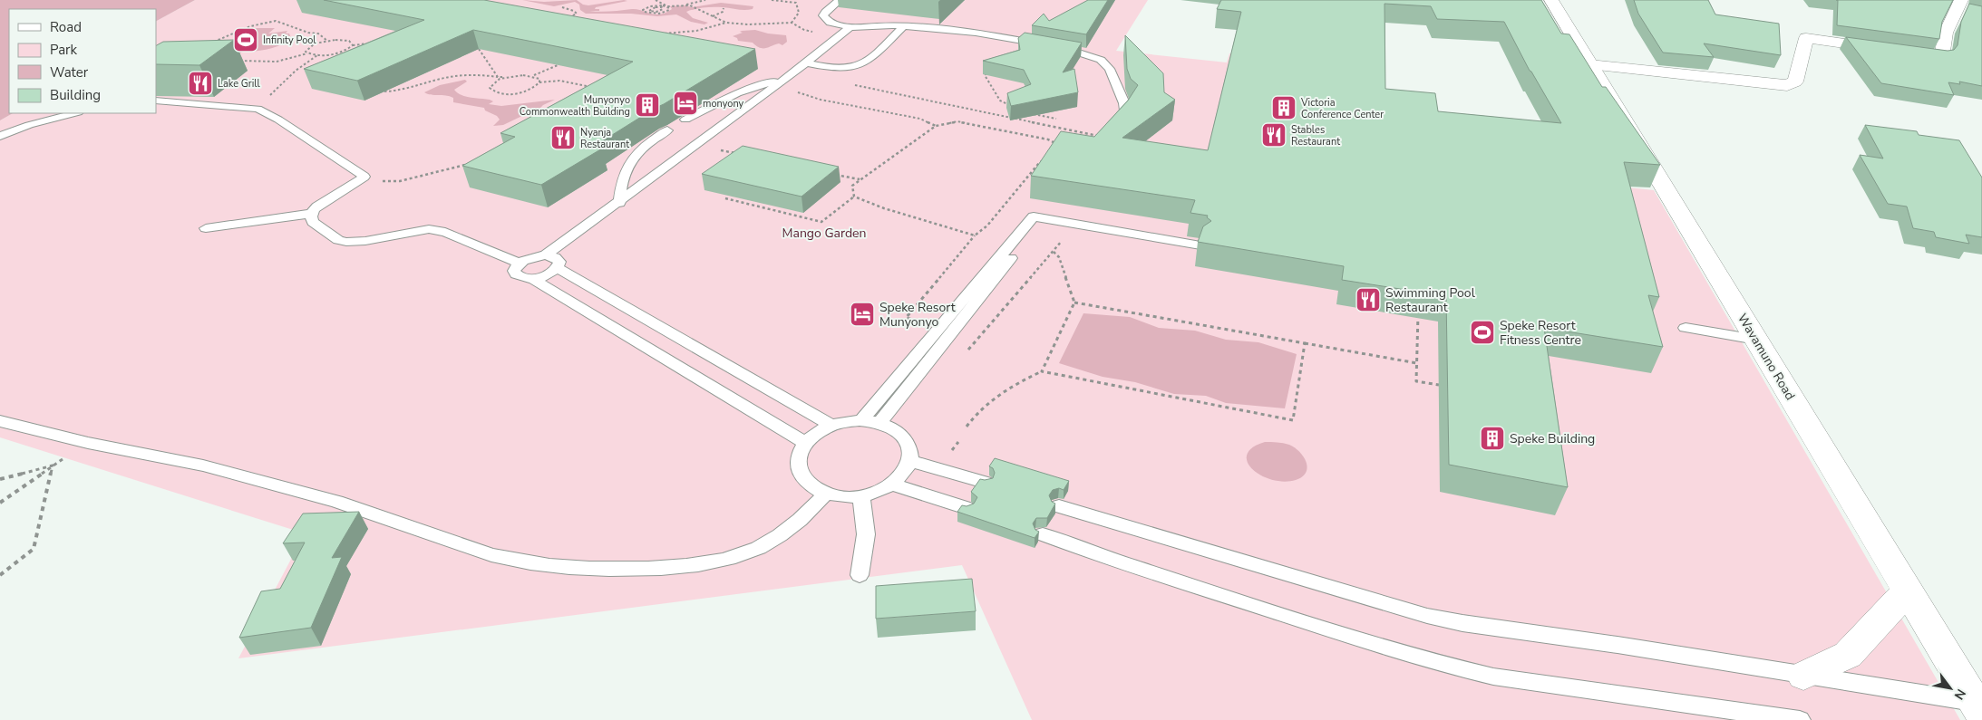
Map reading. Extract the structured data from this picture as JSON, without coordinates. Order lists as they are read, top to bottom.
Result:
{
  "streets": {
    "main road": ["Wavamuno Road"]
  },
  "parks": ["Mango Garden"],
  "places": {
    "sports": ["Infinity Pool", "Speke Resort Fitness Centre"],
    "restaurant": [
      "Lake Grill",
      "Stables Restaurant",
      "Nyanja Restaurant",
      "Swimming Pool Restaurant"
    ],
    "hotel": ["monyony", "Speke Resort Munyonyo"],
    "building": ["Munyonyo Commonwealth Building", "Victoria Conference Center", "Speke Building"]
  },
  "legend": [
    "Road",
    "Park",
    "Water",
    "Building"
  ],
  "north": "bottom right"
}
